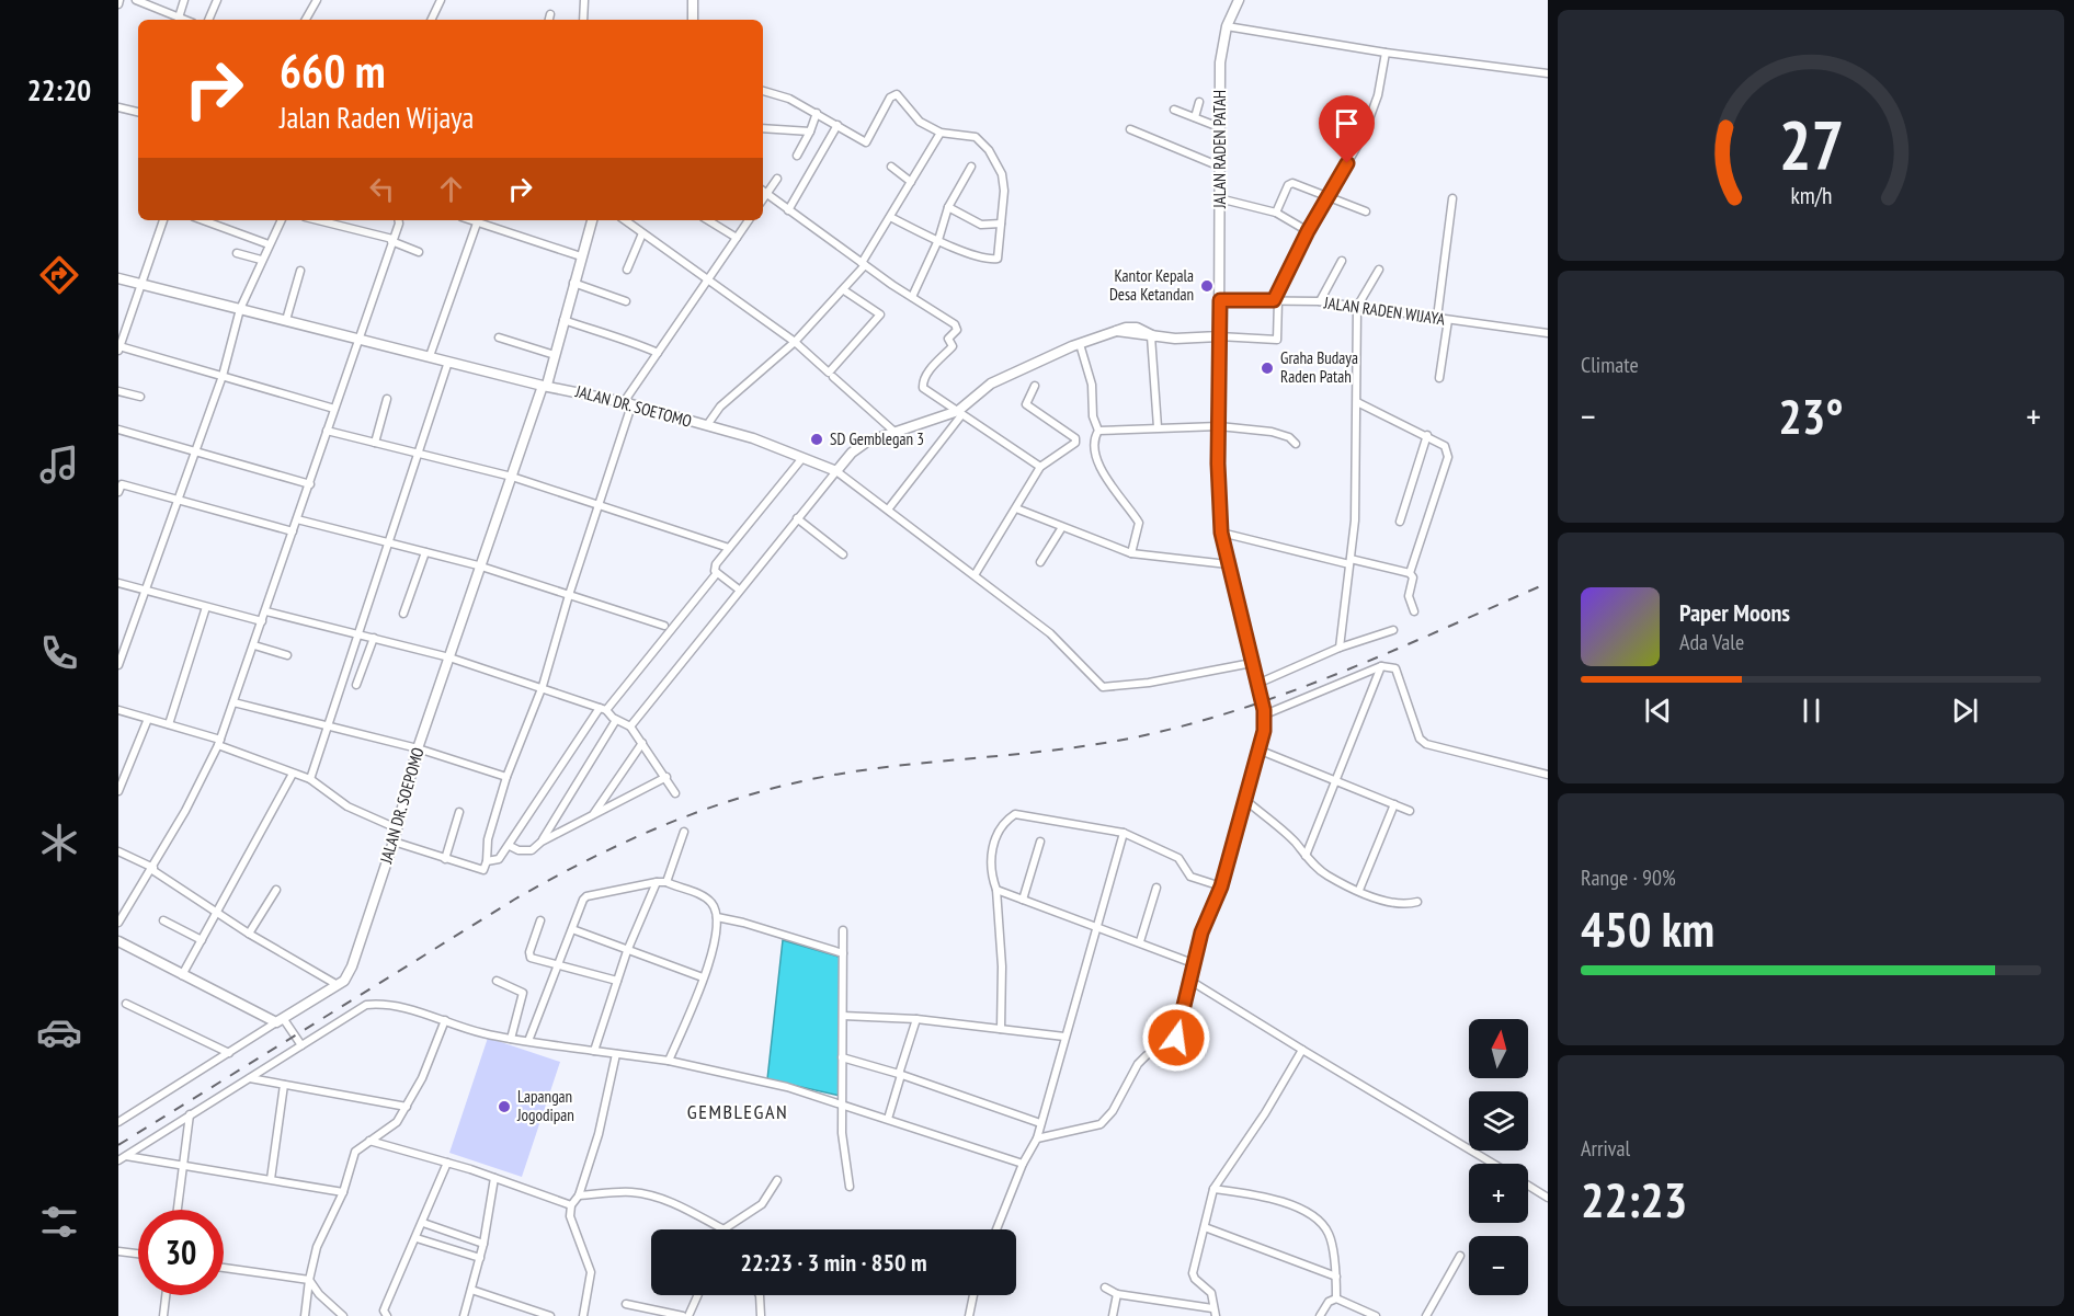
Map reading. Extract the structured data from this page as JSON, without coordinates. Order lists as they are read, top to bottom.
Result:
{
  "streets": {
    "street": [
      "JALAN RADEN PATAH",
      "JALAN RADEN WIJAYA",
      "JALAN DR. SOETOMO",
      "JALAN DR. SOEPOMO"
    ]
  },
  "crossings": [
    ["JALAN RADEN PATAH", "JALAN RADEN WIJAYA"],
    ["JALAN DR. SOETOMO", "JALAN DR. SOEPOMO"]
  ],
  "districts": ["GEMBLEGAN"],
  "places": [
    "Kantor Kepala Desa Ketandan",
    "Graha Budaya Raden Patah",
    "SD Gemblegan 3",
    "Lapangan Jogodipan"
  ],
  "north": "top",
  "page": {
    "tabs": "22:20",
    "turn": ["660 m", "Jalan Raden Wijaya"],
    "tile": [
      "Climate",
      ["Range · 90%", "450 km"],
      ["Arrival", "22:23"]
    ],
    "heat": ["−", "23°", "+"],
    "song": ["Paper Moons", "Ada Vale"],
    "map_buttons": ["+", "−"],
    "limit": "30",
    "trip": "22:23 · 3 min · 850 m",
    "gauge": ["27", "km/h"]
  }
}
